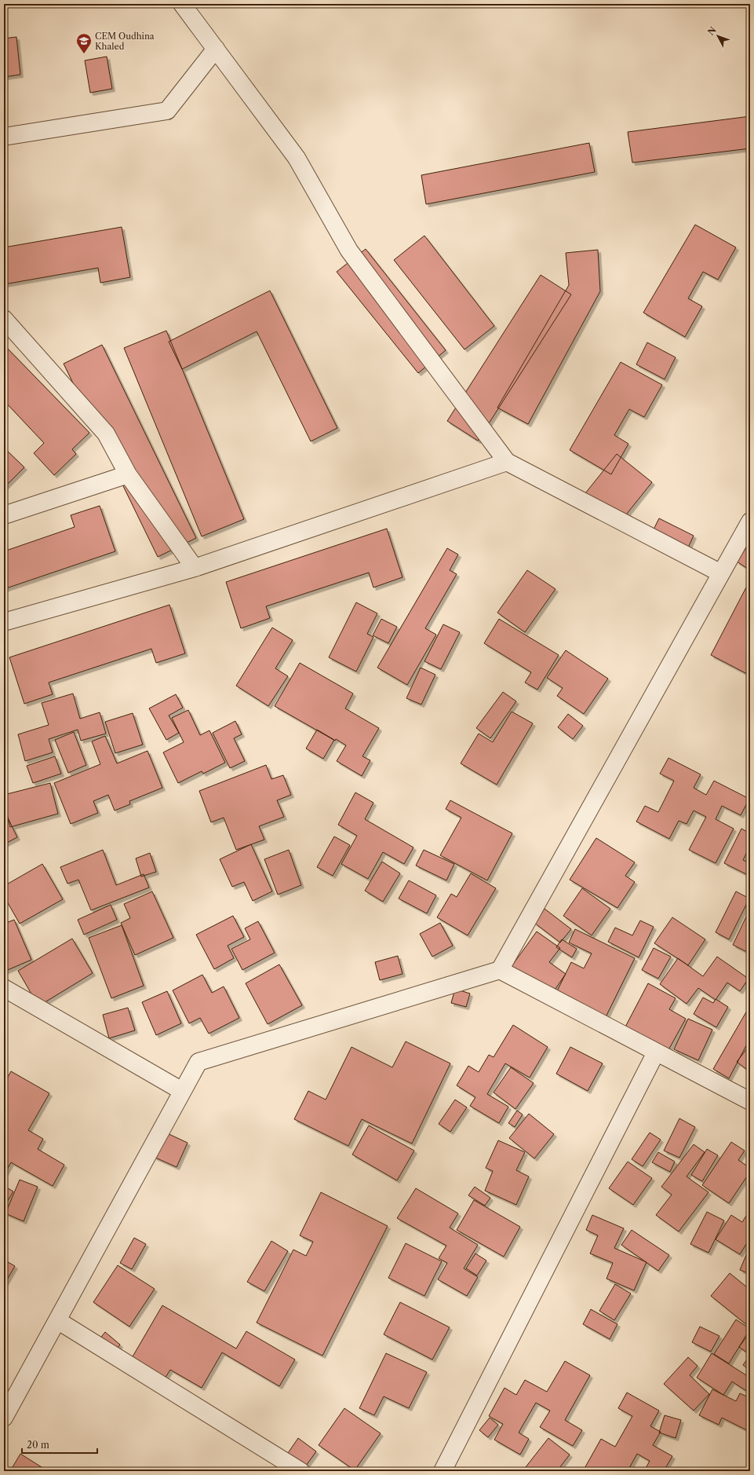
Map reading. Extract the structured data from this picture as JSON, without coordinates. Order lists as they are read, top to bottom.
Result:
{
  "places": {
    "school or university": ["CEM Oudhina Khaled"]
  },
  "scale_bar": "20 m",
  "north": "top left"
}
